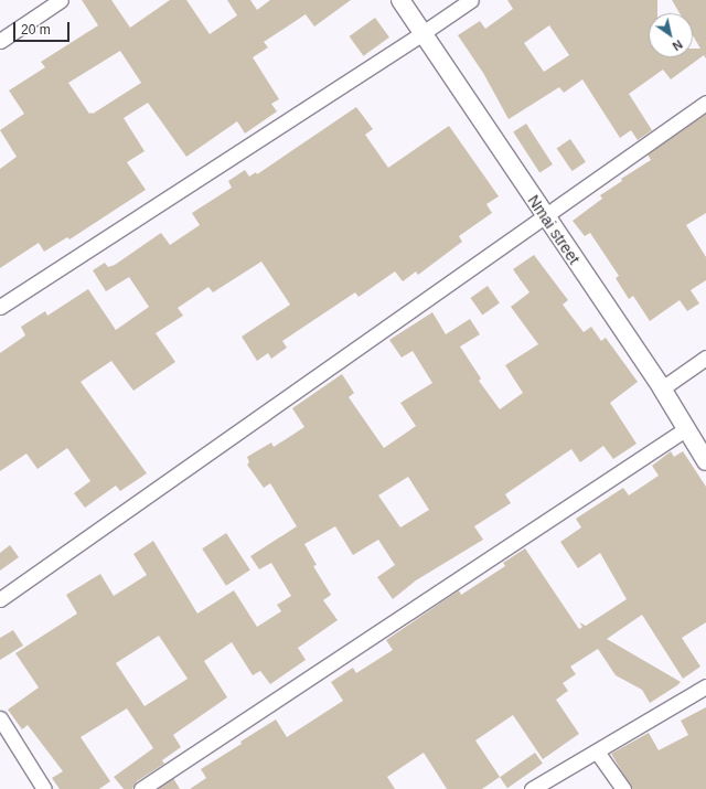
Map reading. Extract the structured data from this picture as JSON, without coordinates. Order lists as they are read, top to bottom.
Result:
{
  "streets": {
    "street": ["Nmai street"]
  },
  "scale_bar": "20 m",
  "north": "bottom right"
}
